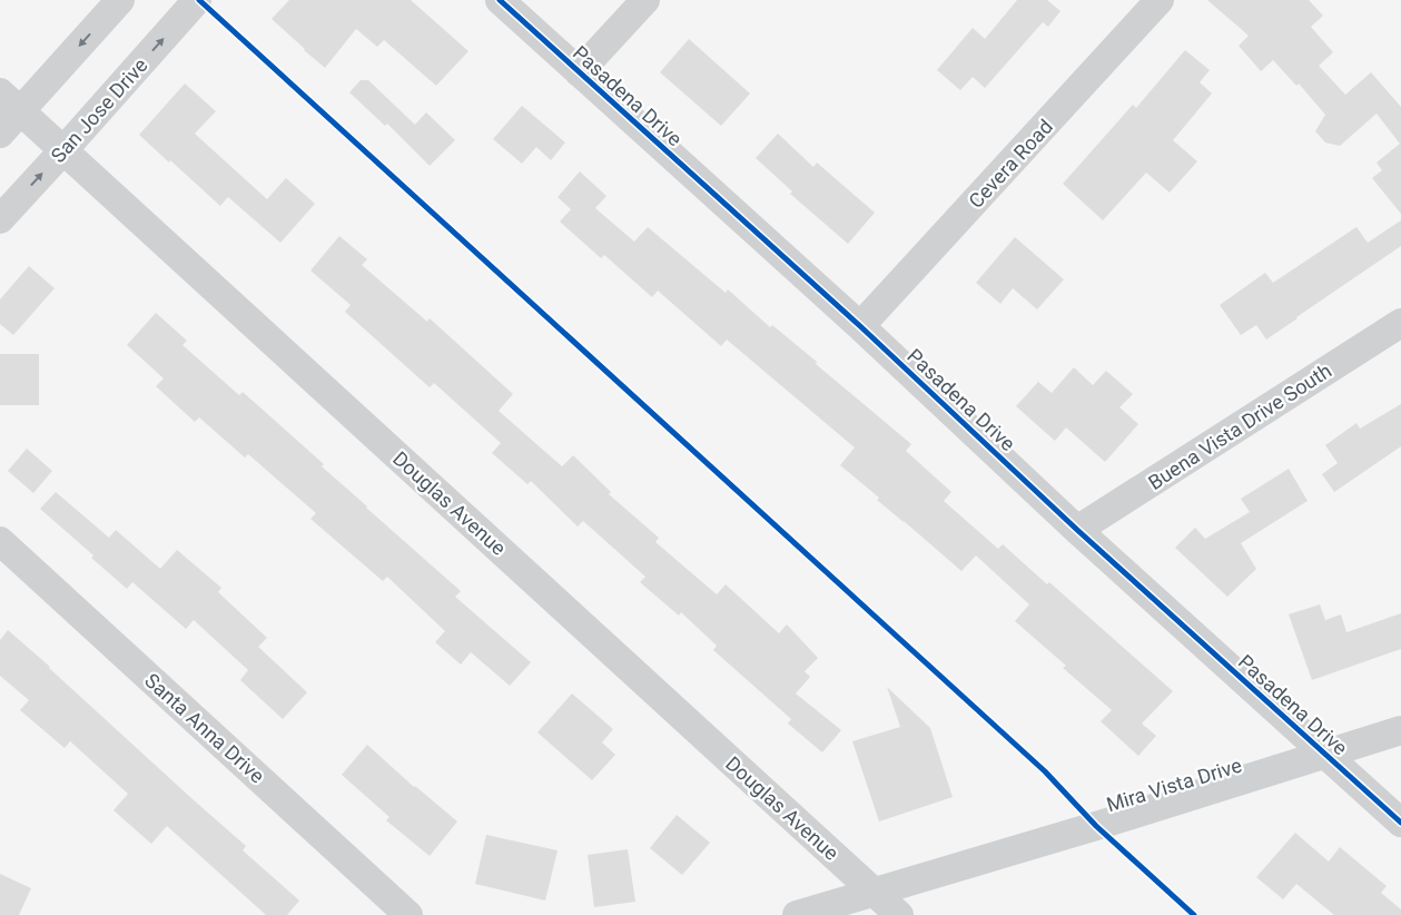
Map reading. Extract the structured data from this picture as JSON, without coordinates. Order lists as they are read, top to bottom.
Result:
{
  "streets": {
    "street": [
      "Pasadena Drive",
      "San Jose Drive",
      "Cevera Road",
      "Buena Vista Drive South",
      "Douglas Avenue",
      "Santa Anna Drive",
      "Mira Vista Drive"
    ]
  },
  "crossings": [
    ["Pasadena Drive", "Cevera Road"],
    ["Pasadena Drive", "Buena Vista Drive South"],
    ["Pasadena Drive", "Mira Vista Drive"],
    ["San Jose Drive", "Douglas Avenue"],
    ["Douglas Avenue", "Mira Vista Drive"]
  ]
}
